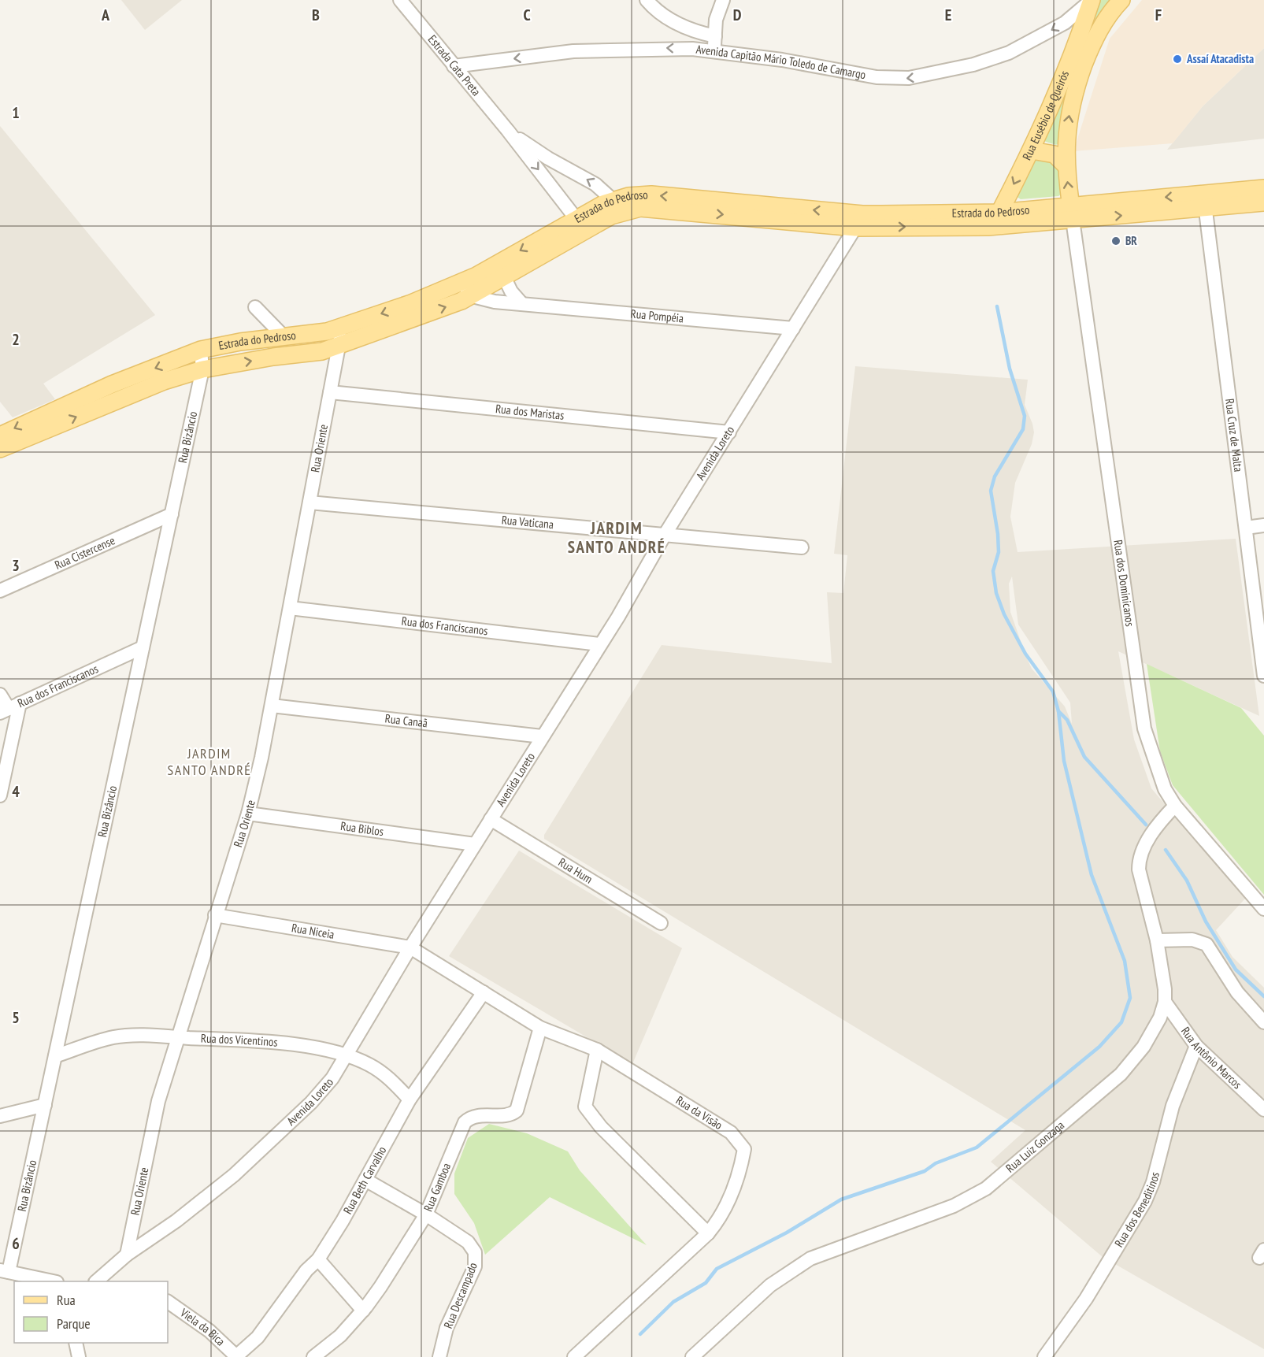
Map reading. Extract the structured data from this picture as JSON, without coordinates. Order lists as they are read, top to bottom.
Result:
{
  "streets": {
    "main road": ["Rua Eusébio de Queirós", "Estrada do Pedroso"],
    "street": [
      "Avenida Capitão Mário Toledo de Camargo",
      "Estrada Cata Preta",
      "Rua Pompéia",
      "Rua dos Maristas",
      "Rua Cruz de Malta",
      "Rua Bizâncio",
      "Rua Oriente",
      "Avenida Loreto",
      "Rua Vaticana",
      "Rua Cistercense",
      "Rua dos Dominicanos",
      "Rua dos Franciscanos",
      "Rua Canaã",
      "Rua Biblos",
      "Rua Hum",
      "Rua Niceia",
      "Rua dos Vicentinos",
      "Rua Antônio Marcos",
      "Rua da Visão",
      "Rua Luiz Gonzaga",
      "Rua Beth Carvalho",
      "Rua Gamboa",
      "Rua dos Beneditinos",
      "Rua Descampado",
      "Viela da Bica"
    ]
  },
  "crossings": [
    ["Avenida Capitão Mário Toledo de Camargo", "Estrada Cata Preta"],
    ["Avenida Capitão Mário Toledo de Camargo", "Rua Eusébio de Queirós"],
    ["Estrada Cata Preta", "Estrada do Pedroso"],
    ["Rua Eusébio de Queirós", "Estrada do Pedroso"],
    ["Rua Eusébio de Queirós", "Rua dos Dominicanos"],
    ["Estrada do Pedroso", "Rua Pompéia"],
    ["Estrada do Pedroso", "Rua Cruz de Malta"],
    ["Estrada do Pedroso", "Rua Bizâncio"],
    ["Estrada do Pedroso", "Rua Oriente"],
    ["Estrada do Pedroso", "Avenida Loreto"],
    ["Estrada do Pedroso", "Rua dos Dominicanos"],
    ["Rua Pompéia", "Avenida Loreto"],
    ["Rua dos Maristas", "Rua Oriente"],
    ["Rua dos Maristas", "Avenida Loreto"],
    ["Rua Bizâncio", "Rua Cistercense"],
    ["Rua Bizâncio", "Rua dos Franciscanos"],
    ["Rua Bizâncio", "Rua dos Vicentinos"],
    ["Rua Oriente", "Avenida Loreto"],
    ["Rua Oriente", "Rua Vaticana"],
    ["Rua Oriente", "Rua dos Franciscanos"],
    ["Rua Oriente", "Rua Canaã"],
    ["Rua Oriente", "Rua Biblos"],
    ["Rua Oriente", "Rua Niceia"],
    ["Rua Oriente", "Rua dos Vicentinos"],
    ["Avenida Loreto", "Rua Vaticana"],
    ["Avenida Loreto", "Rua dos Franciscanos"],
    ["Avenida Loreto", "Rua Canaã"],
    ["Avenida Loreto", "Rua Biblos"],
    ["Avenida Loreto", "Rua Hum"],
    ["Avenida Loreto", "Rua Niceia"],
    ["Avenida Loreto", "Rua dos Vicentinos"],
    ["Avenida Loreto", "Rua da Visão"],
    ["Rua dos Dominicanos", "Rua Luiz Gonzaga"],
    ["Rua Niceia", "Rua da Visão"],
    ["Rua dos Vicentinos", "Rua Beth Carvalho"],
    ["Rua Antônio Marcos", "Rua Luiz Gonzaga"],
    ["Rua Antônio Marcos", "Rua dos Beneditinos"],
    ["Rua da Visão", "Rua Beth Carvalho"],
    ["Rua da Visão", "Rua Gamboa"],
    ["Rua Beth Carvalho", "Rua Descampado"],
    ["Rua Beth Carvalho", "Viela da Bica"],
    ["Rua Gamboa", "Rua Descampado"]
  ],
  "one_way": ["Avenida Capitão Mário Toledo de Camargo"],
  "districts": ["JARDIM SANTO ANDRÉ", "JARDIM SANTO ANDRÉ"],
  "places": ["Assaí Atacadista", "BR"],
  "legend": ["Rua", "Parque"],
  "grid": {
    "columns": [
      "A",
      "B",
      "C",
      "D",
      "E",
      "F"
    ],
    "rows": [
      "1",
      "2",
      "3",
      "4",
      "5",
      "6"
    ]
  }
}
